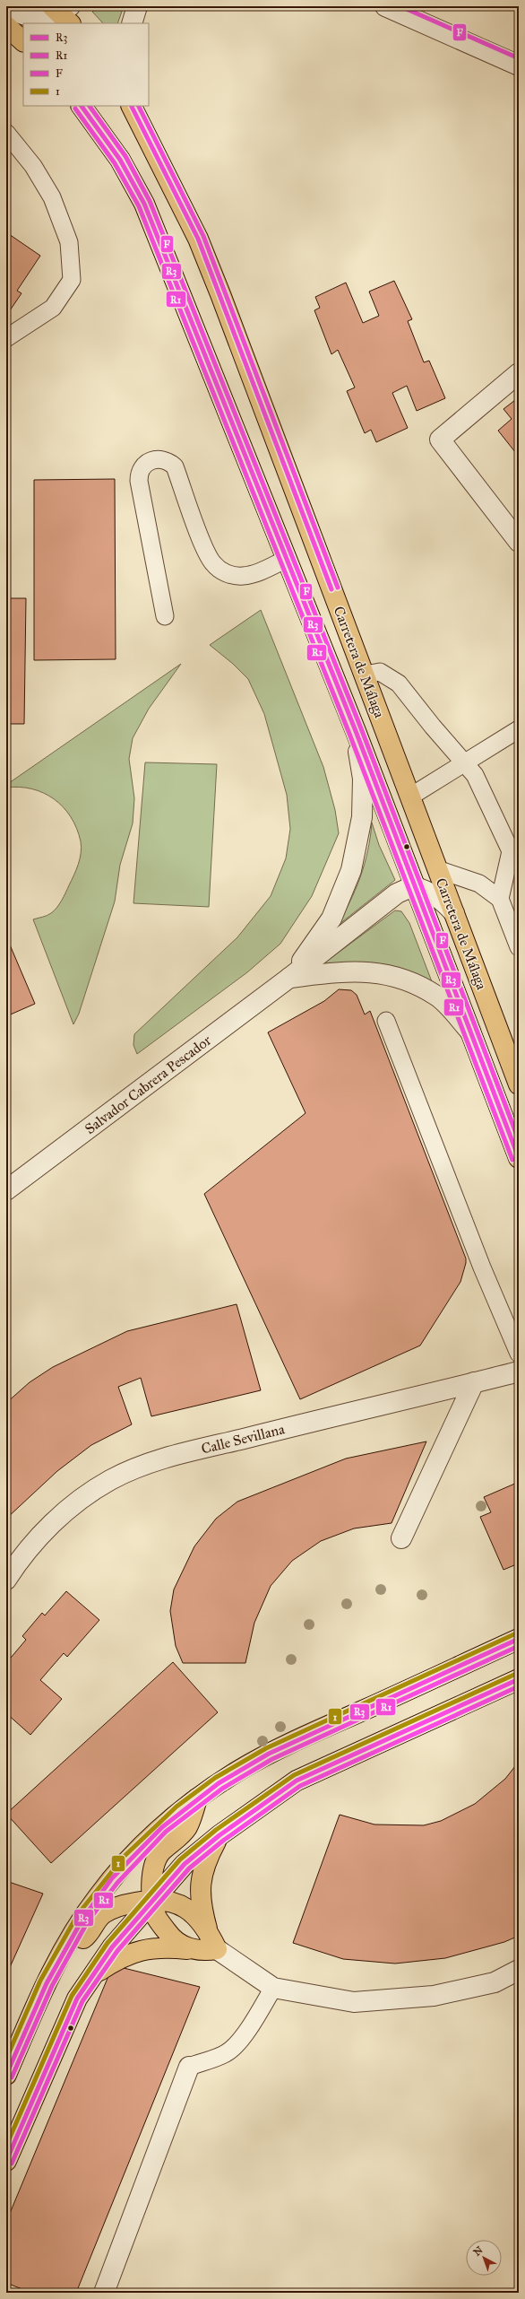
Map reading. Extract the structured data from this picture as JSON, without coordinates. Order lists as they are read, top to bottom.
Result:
{
  "streets": {
    "main road": ["Carretera de Málaga"],
    "street": ["Salvador Cabrera Pescador", "Calle Sevillana"]
  },
  "crossings": [
    ["Carretera de Málaga", "Salvador Cabrera Pescador"]
  ],
  "lines": [
    "transit line F",
    "transit line R3",
    "transit line R1",
    "transit line 1"
  ],
  "legend": [
    "R3",
    "R1",
    "F",
    "1"
  ],
  "north": "top left"
}
